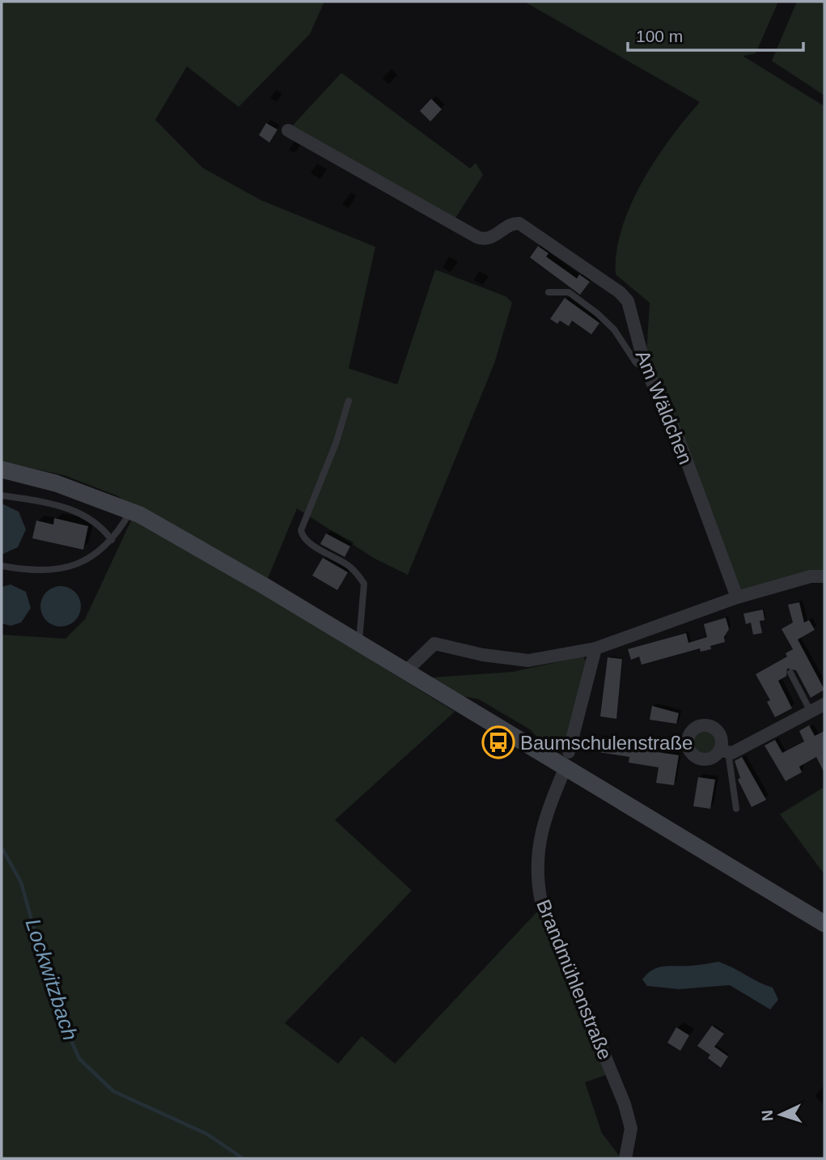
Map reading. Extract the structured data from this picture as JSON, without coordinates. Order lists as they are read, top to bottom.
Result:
{
  "streets": {
    "street": ["Am Wäldchen", "Brandmühlenstraße"]
  },
  "water": ["Lockwitzbach"],
  "places": {
    "bus stop": ["Baumschulenstraße"]
  },
  "scale_bar": "100 m",
  "north": "left"
}
